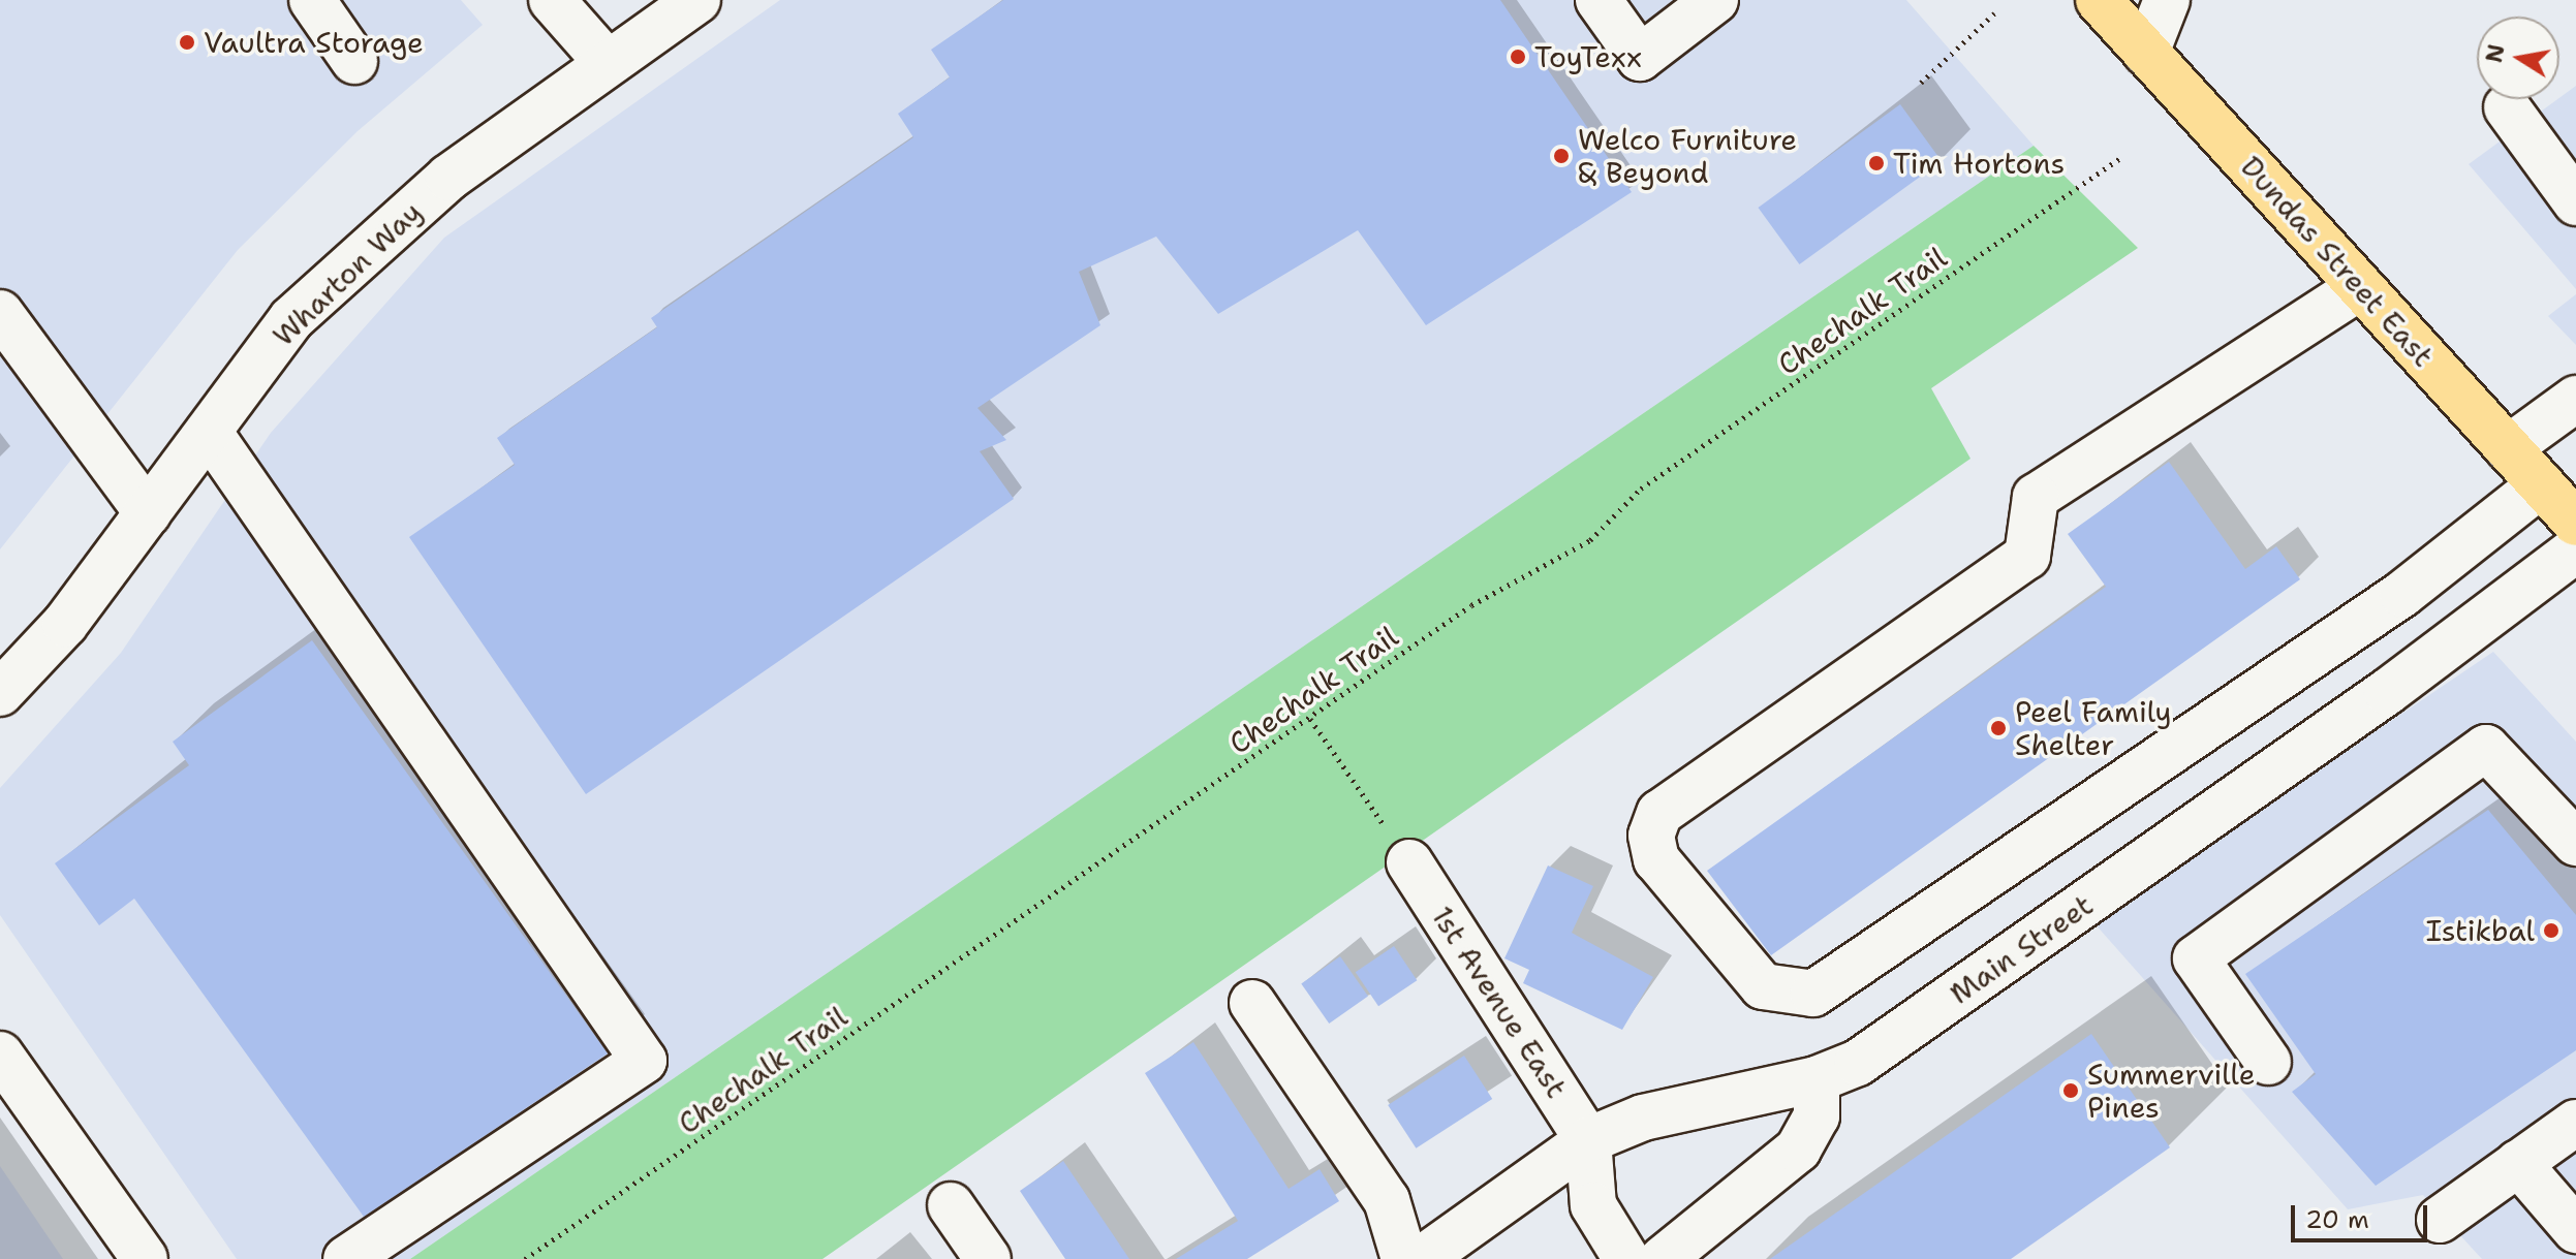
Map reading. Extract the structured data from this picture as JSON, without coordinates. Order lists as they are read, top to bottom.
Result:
{
  "streets": {
    "main road": ["Dundas Street East"],
    "street": ["Wharton Way", "Main Street", "1st Avenue East"],
    "path": ["Chechalk Trail"]
  },
  "crossings": [
    ["Main Street", "1st Avenue East"]
  ],
  "places": [
    "Vaultra Storage",
    "ToyTexx",
    "Welco Furniture & Beyond",
    "Tim Hortons",
    "Peel Family Shelter",
    "Istikbal",
    "Summerville Pines"
  ],
  "scale_bar": "20 m",
  "north": "left"
}
